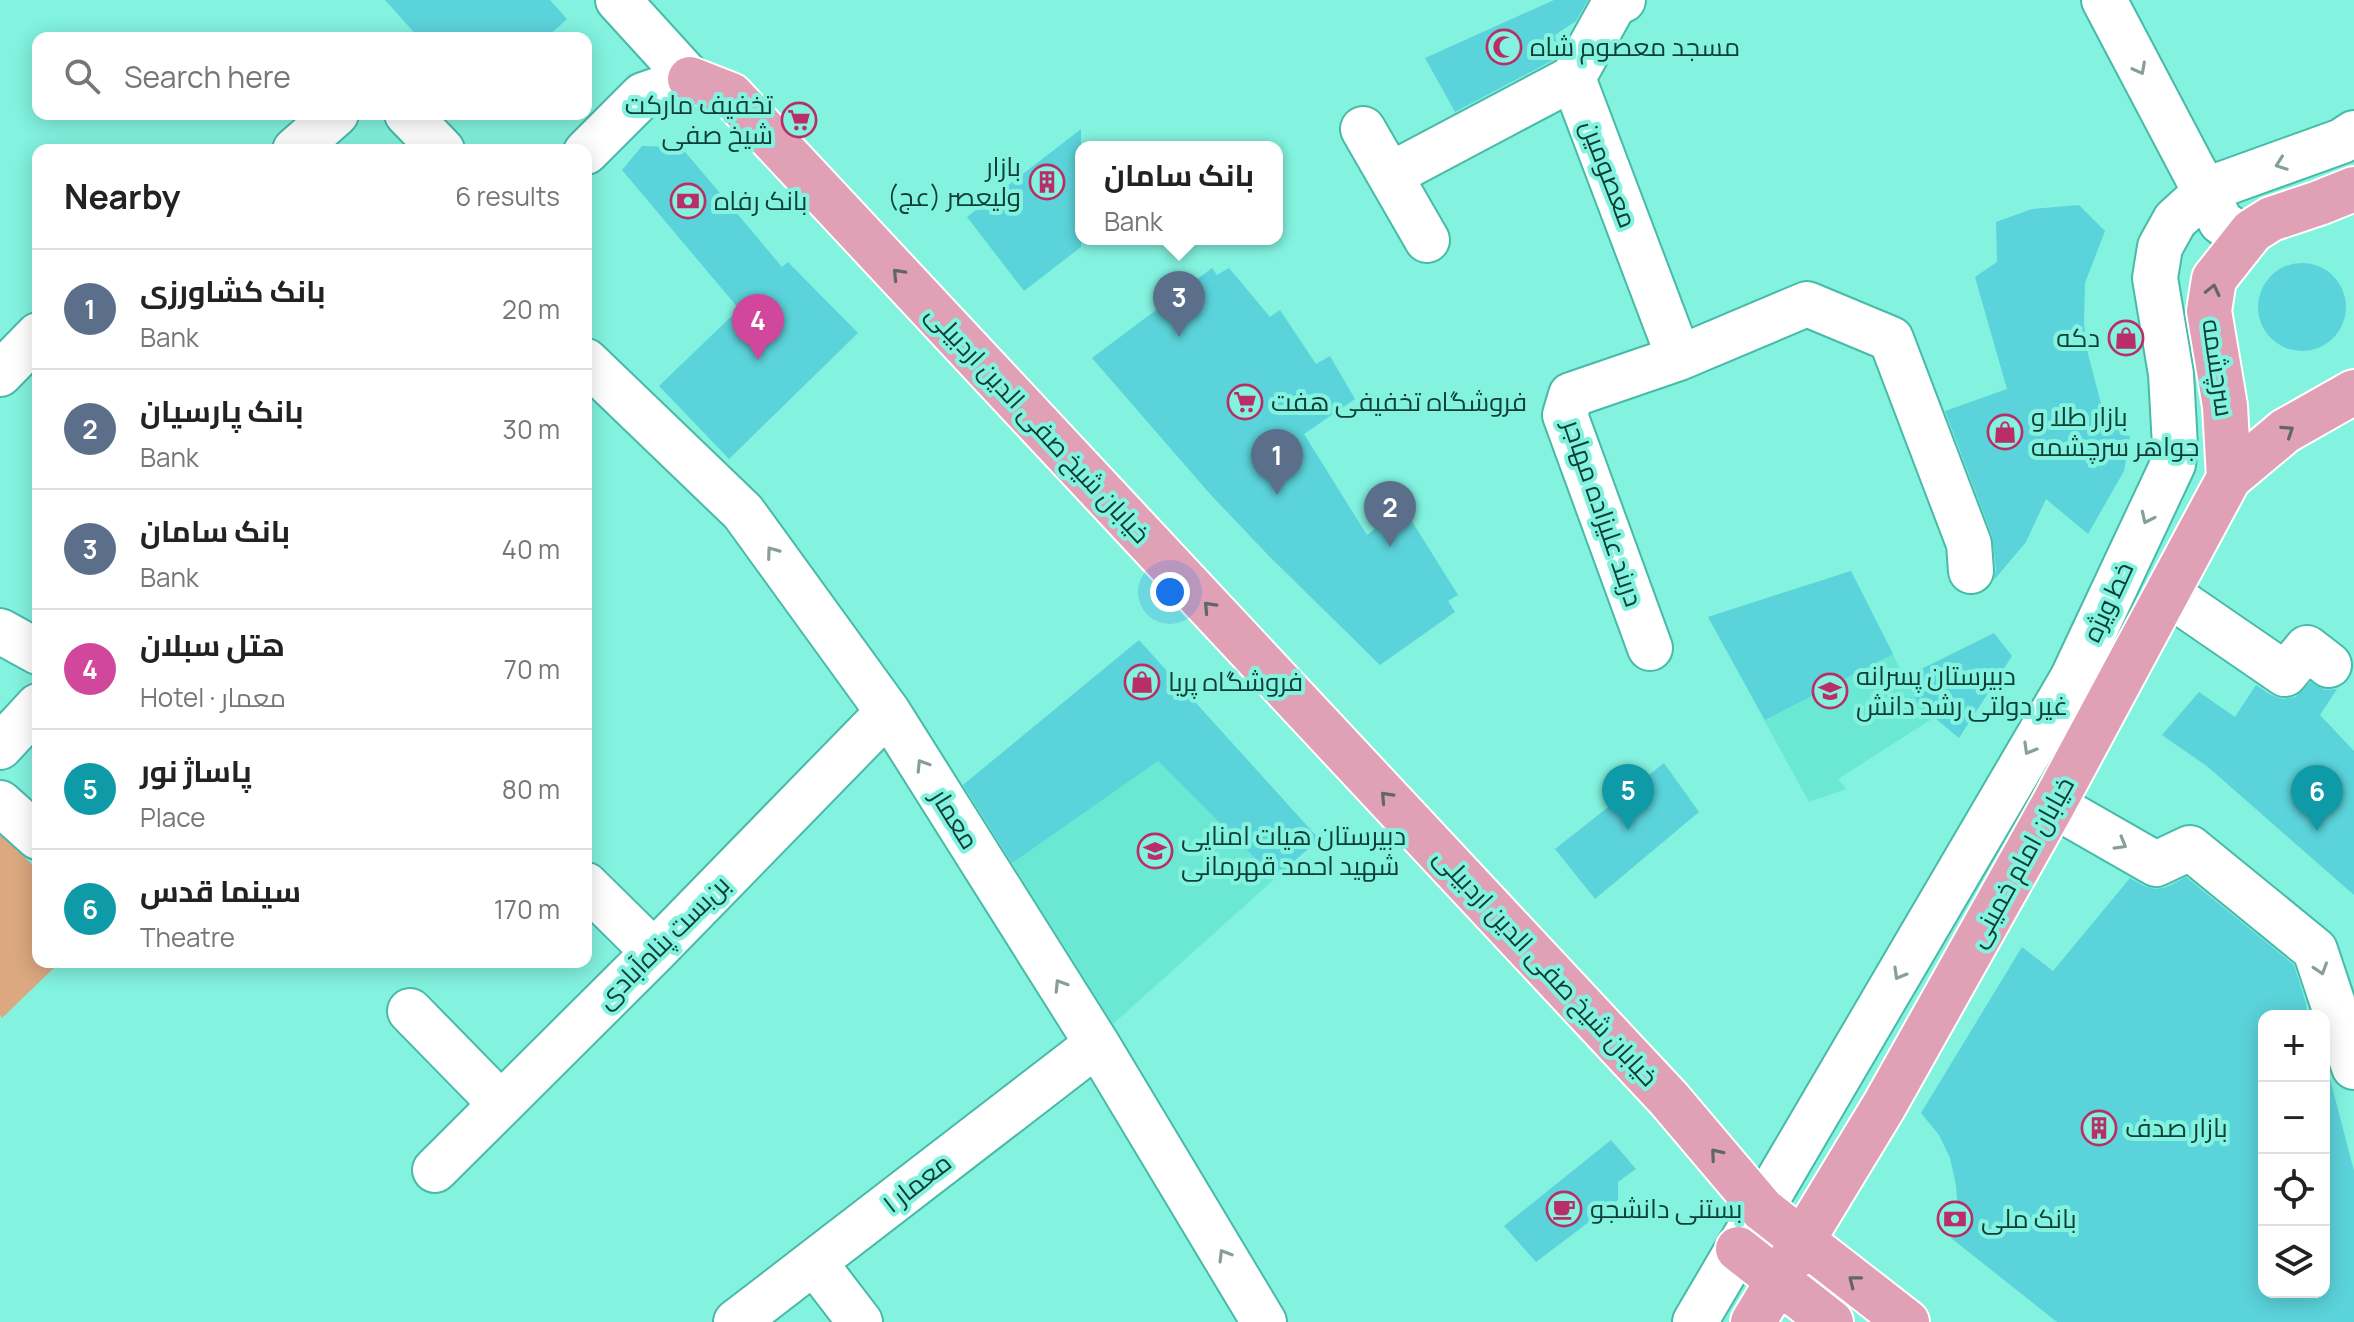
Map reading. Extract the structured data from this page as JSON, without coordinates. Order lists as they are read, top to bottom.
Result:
{
  "streets": {
    "main road": ["سرچشمه", "خیابان شیخ صفی الدین اردبیلی", "خیابان امام خمینی"],
    "street": [
      "معصومین",
      "دربند علیزاده مهاجر",
      "خط ویژه",
      "معمار",
      "بن‌بست پناه‌آبادی",
      "معمار ۱"
    ]
  },
  "crossings": [
    ["معصومین", "دربند علیزاده مهاجر"],
    ["سرچشمه", "خیابان امام خمینی"],
    ["خیابان شیخ صفی الدین اردبیلی", "خط ویژه"],
    ["خیابان شیخ صفی الدین اردبیلی", "خیابان امام خمینی"],
    ["معمار", "بن‌بست پناه‌آبادی"],
    ["معمار", "معمار ۱"]
  ],
  "one_way": [
    "سرچشمه",
    "خیابان شیخ صفی الدین اردبیلی",
    "خط ویژه",
    "معمار"
  ],
  "places": {
    "mosque": ["مسجد معصوم شاه"],
    "supermarket": ["تخفیف مارکت شیخ صفی", "فروشگاه تخفیفی هفت"],
    "building": ["بازار ولیعصر (عج)", "بازار صدف"],
    "bank": ["بانک رفاه", "بانک ملی"],
    "shop": ["دکه", "بازار طلا و جواهر سرچشمه", "فروشگاه پریا"],
    "school or university": ["دبیرستان پسرانه غیر دولتی رشد دانش", "دبیرستان هیات امنایی شهید احمد قهرمانی"],
    "cafe": ["بستنی دانشجو"]
  },
  "page": {
    "search": "Search here",
    "popup": ["بانک سامان", "Bank"],
    "heading": ["Nearby", "6 results"],
    "list": [
      {
        "mark": "1",
        "name": "بانک کشاورزی",
        "note": "Bank",
        "value": "20 m"
      },
      {
        "mark": "2",
        "name": "بانک پارسیان",
        "note": "Bank",
        "value": "30 m"
      },
      {
        "mark": "3",
        "name": "بانک سامان",
        "note": "Bank",
        "value": "40 m"
      },
      {
        "mark": "4",
        "name": "هتل سبلان",
        "note": "Hotel · معمار",
        "value": "70 m"
      },
      {
        "mark": "5",
        "name": "پاساژ نور",
        "note": "Place",
        "value": "80 m"
      },
      {
        "mark": "6",
        "name": "سینما قدس",
        "note": "Theatre",
        "value": "170 m"
      }
    ],
    "pins": [
      "3",
      "4",
      "1",
      "2",
      "5",
      "6"
    ],
    "map_buttons": ["+", "−"]
  }
}
